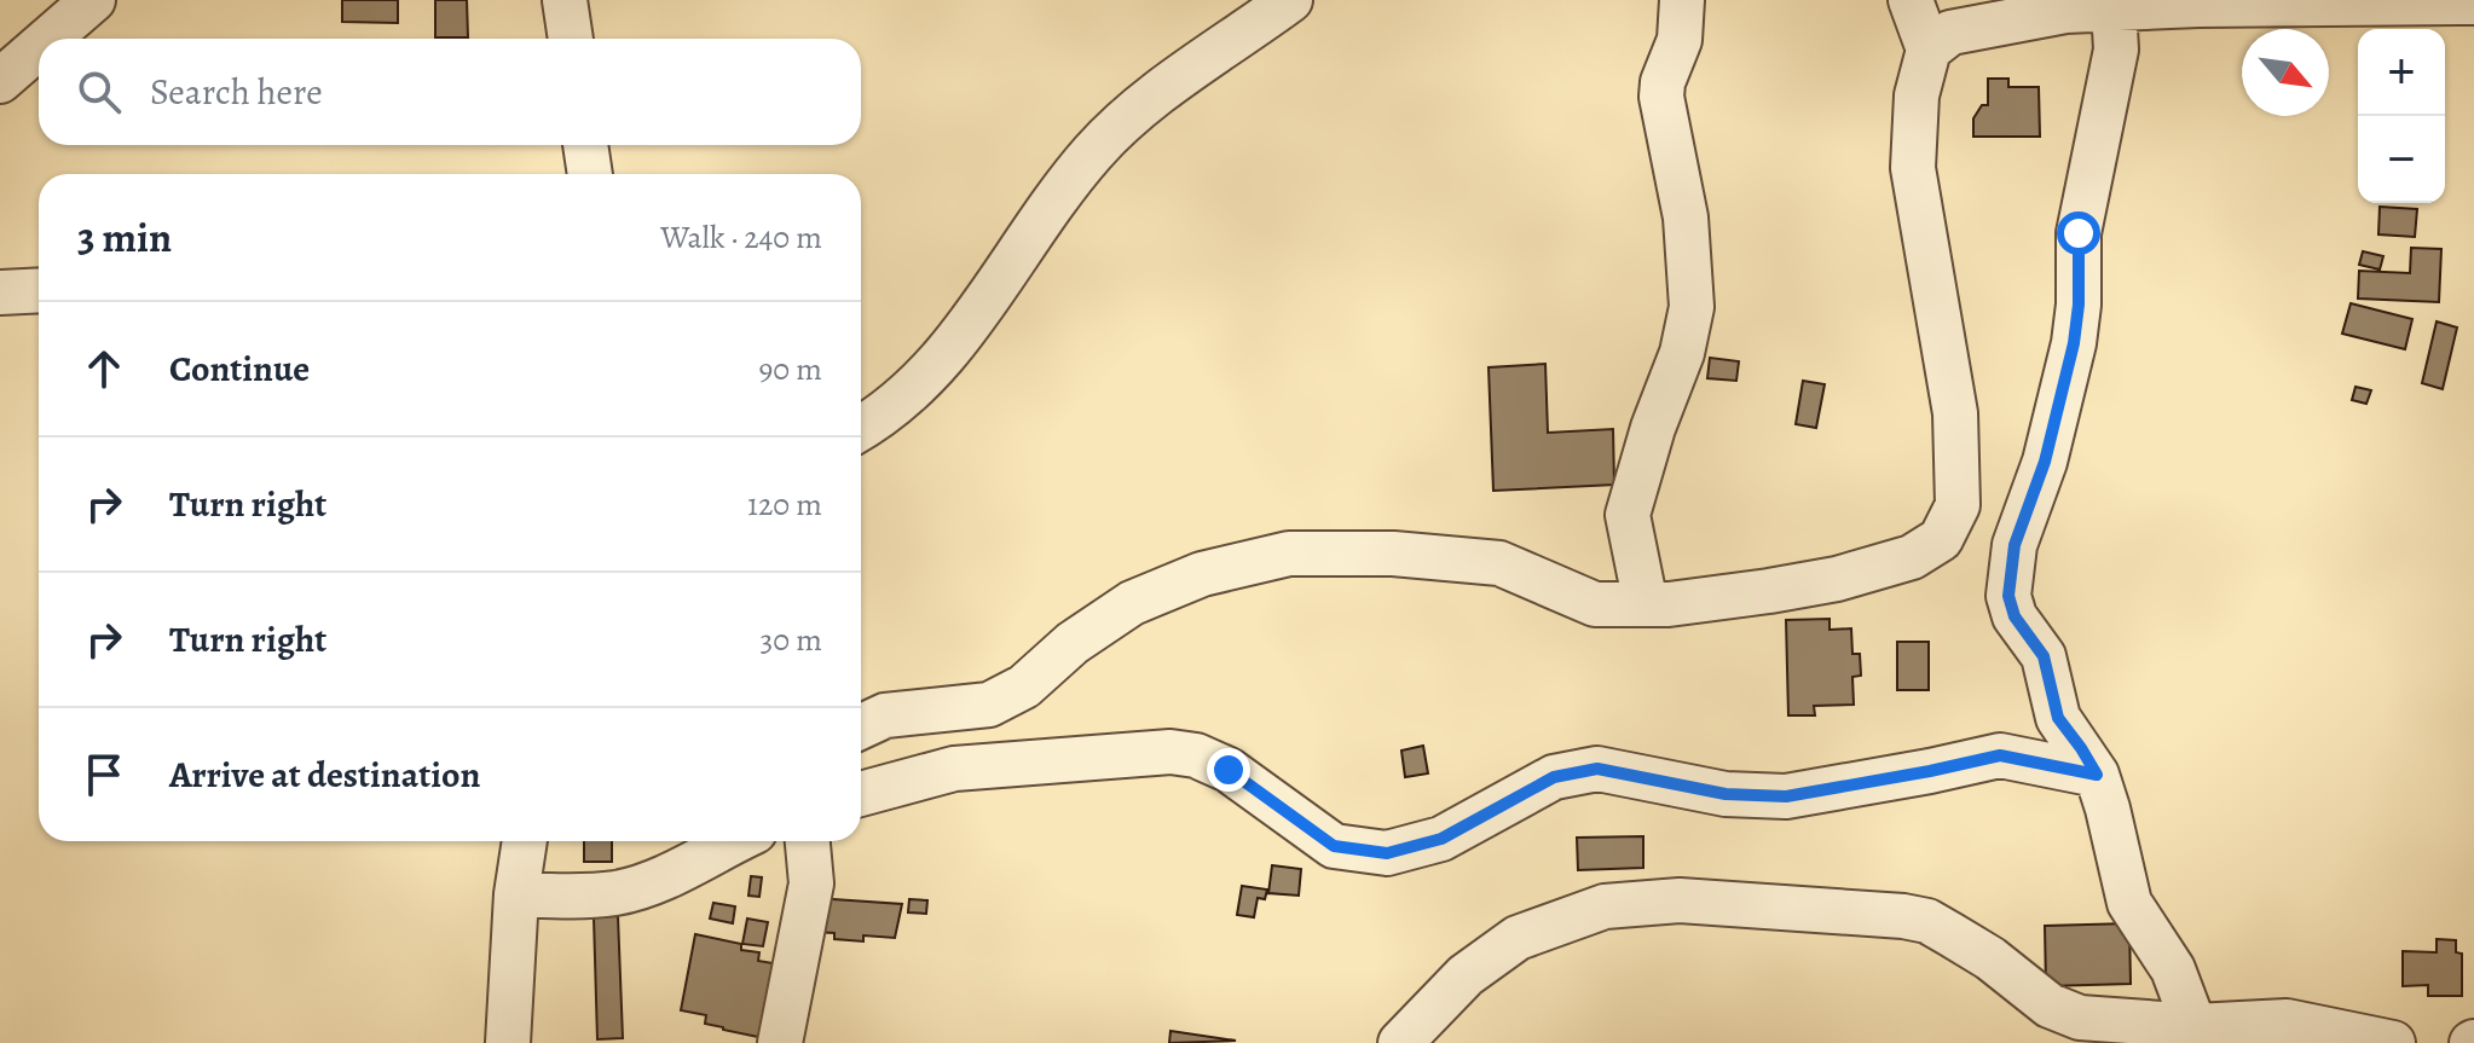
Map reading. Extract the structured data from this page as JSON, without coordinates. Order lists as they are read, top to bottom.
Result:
{
  "north": "bottom right",
  "page": {
    "map_buttons": ["+", "−"],
    "search": "Search here",
    "heading": ["3 min", "Walk · 240 m"],
    "list": [
      ["Continue", "90 m"],
      ["Turn right", "120 m"],
      ["Turn right", "30 m"],
      "Arrive at destination"
    ]
  }
}
